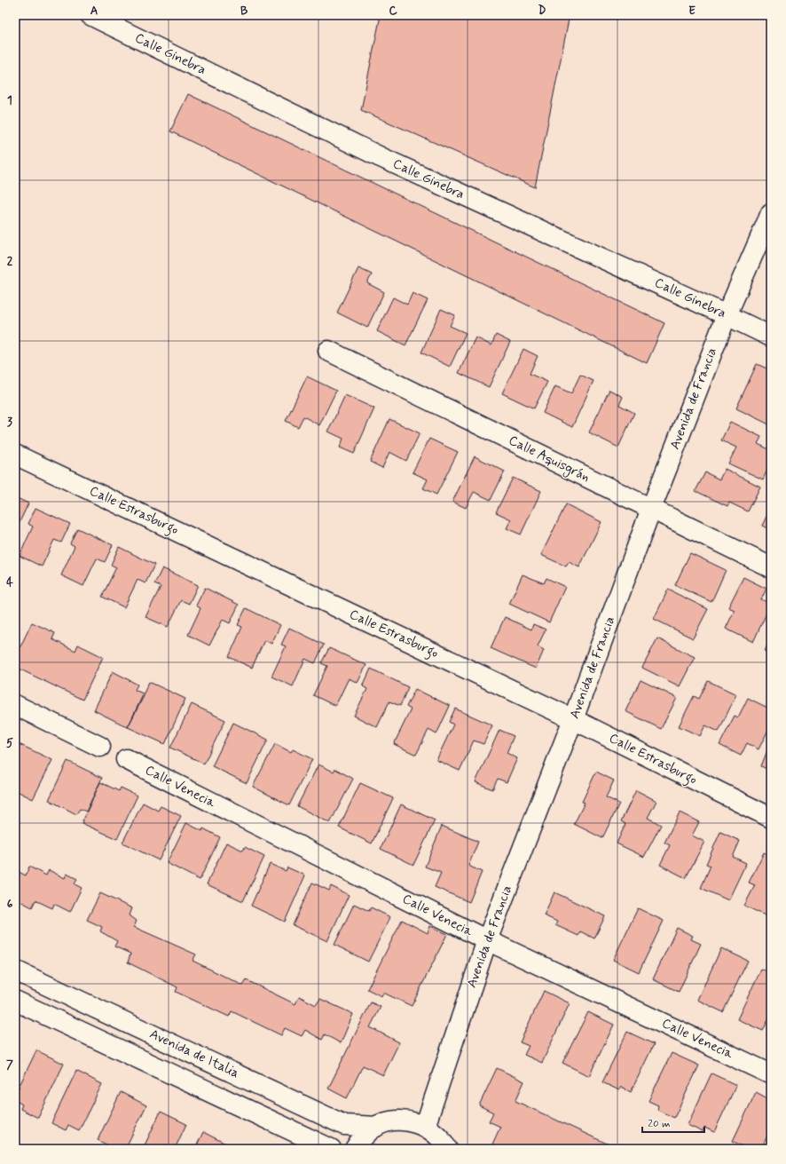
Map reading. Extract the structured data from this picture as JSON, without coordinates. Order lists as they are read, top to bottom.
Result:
{
  "streets": {
    "street": [
      "Calle Ginebra",
      "Avenida de Francia",
      "Calle Aquisgrán",
      "Calle Estrasburgo",
      "Calle Venecia",
      "Avenida de Italia"
    ]
  },
  "crossings": [
    ["Calle Ginebra", "Avenida de Francia"],
    ["Avenida de Francia", "Calle Aquisgrán"],
    ["Avenida de Francia", "Calle Estrasburgo"],
    ["Avenida de Francia", "Calle Venecia"]
  ],
  "scale_bar": "20 m",
  "grid": {
    "columns": [
      "A",
      "B",
      "C",
      "D",
      "E"
    ],
    "rows": [
      "1",
      "2",
      "3",
      "4",
      "5",
      "6",
      "7"
    ]
  }
}
